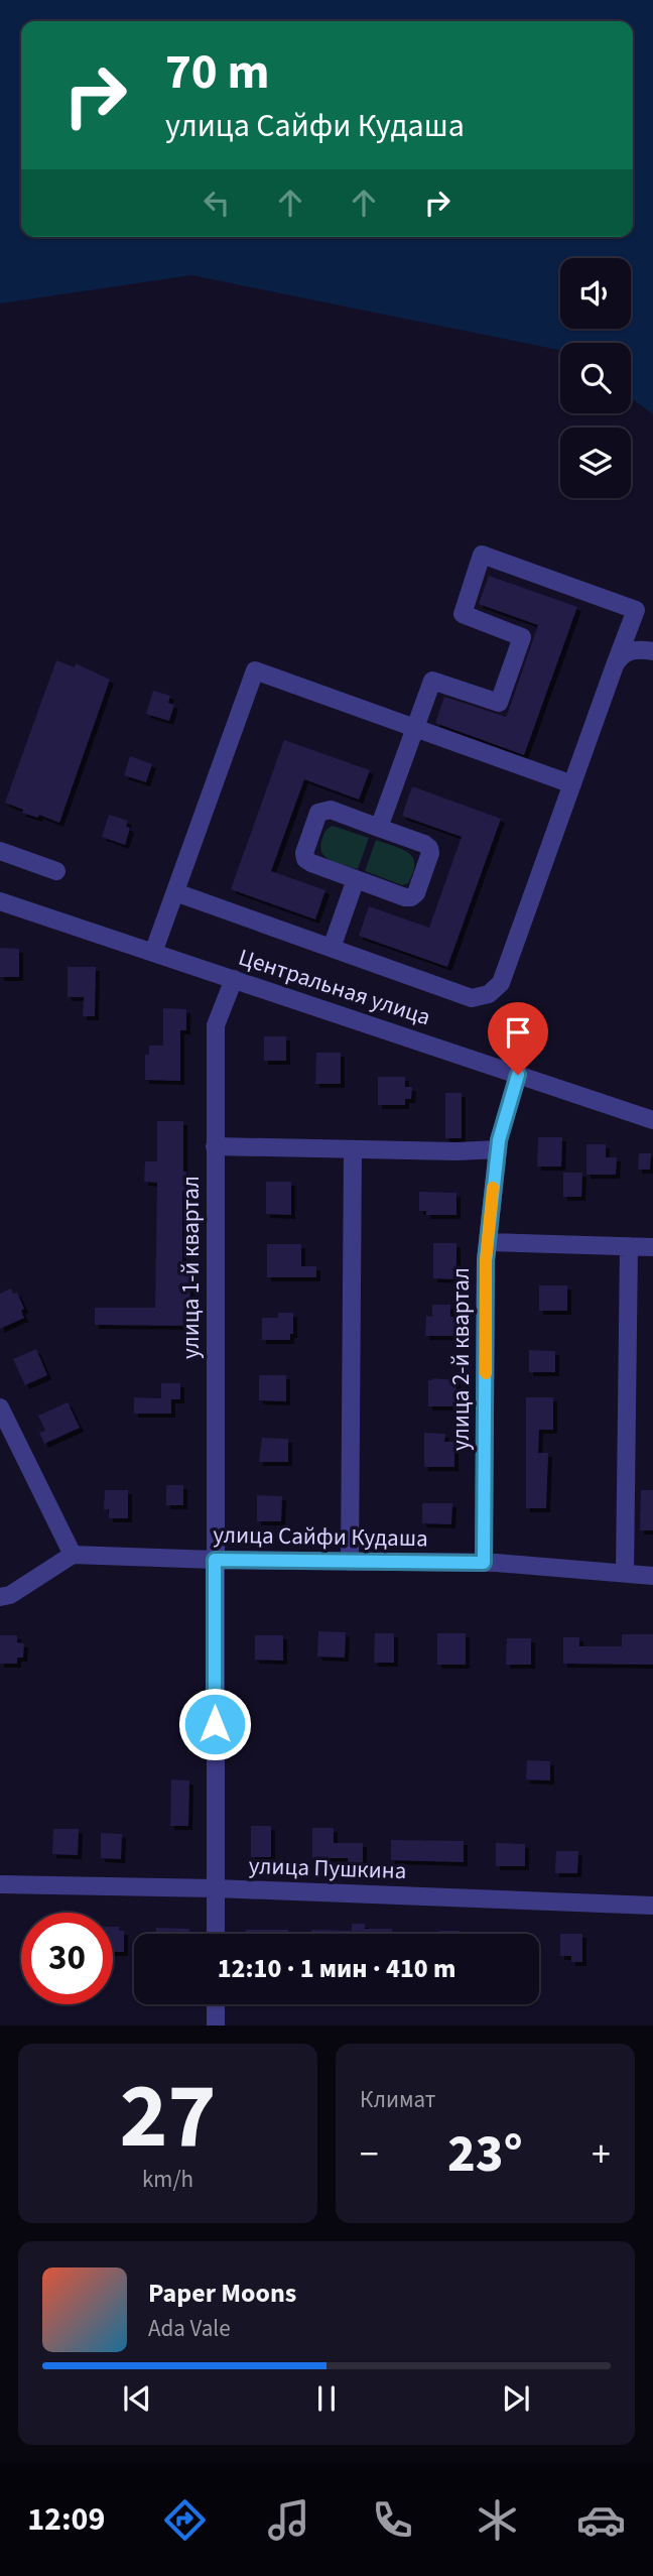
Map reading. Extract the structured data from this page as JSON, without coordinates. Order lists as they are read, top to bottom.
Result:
{
  "streets": {
    "street": [
      "Центральная улица",
      "улица 1-й квартал",
      "улица 2-й квартал",
      "улица Сайфи Кудаша",
      "улица Пушкина"
    ]
  },
  "crossings": [
    ["Центральная улица", "улица 1-й квартал"],
    ["Центральная улица", "улица 2-й квартал"],
    ["улица 1-й квартал", "улица Сайфи Кудаша"],
    ["улица 1-й квартал", "улица Пушкина"],
    ["улица 2-й квартал", "улица Сайфи Кудаша"]
  ],
  "page": {
    "turn": ["70 m", "улица Сайфи Кудаша"],
    "limit": "30",
    "trip": "12:10 · 1 мин · 410 m",
    "tile": [
      ["27", "km/h"],
      "Климат"
    ],
    "heat": ["−", "23°", "+"],
    "song": ["Paper Moons", "Ada Vale"],
    "tabs": "12:09"
  }
}
